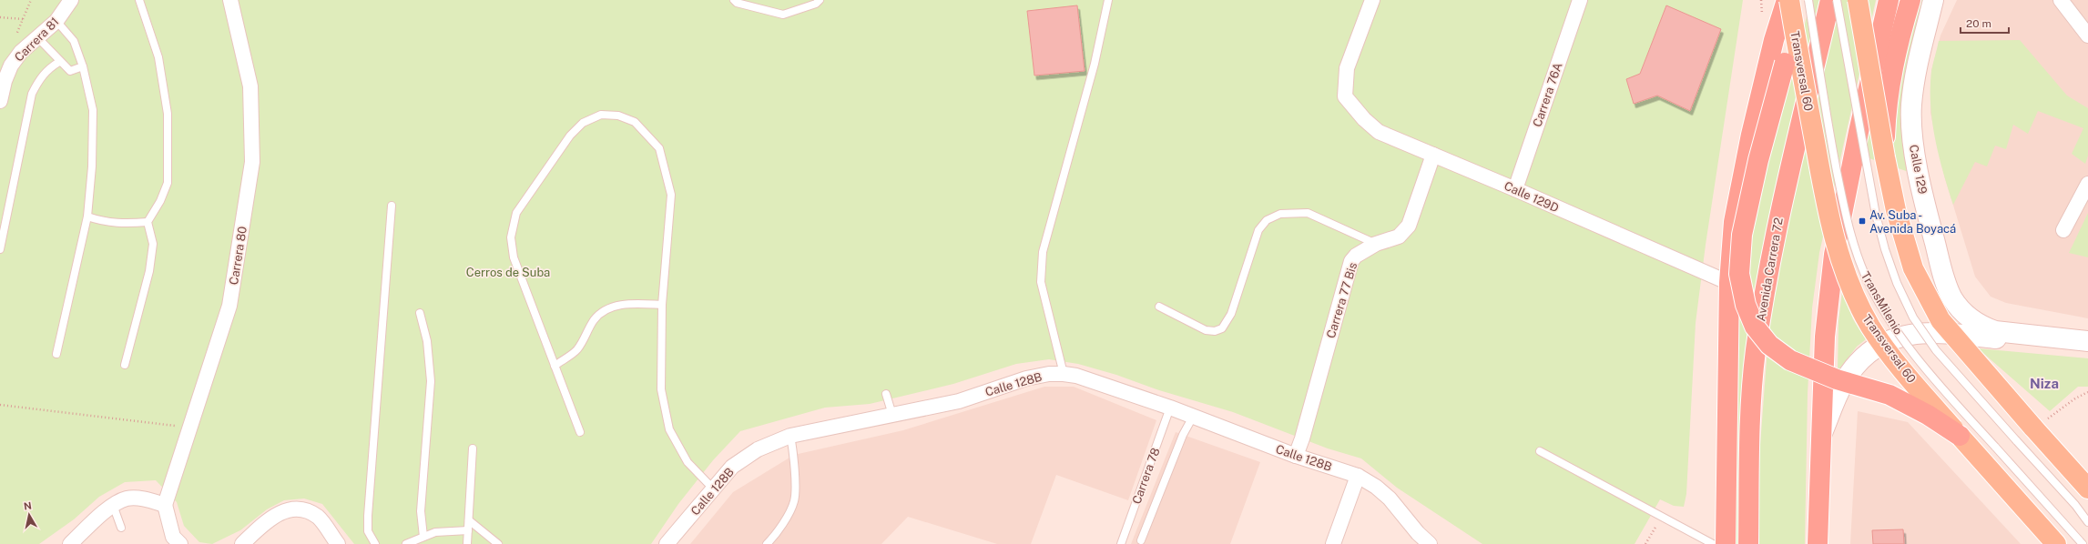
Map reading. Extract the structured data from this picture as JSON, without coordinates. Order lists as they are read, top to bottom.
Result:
{
  "streets": {
    "highway": ["Avenida Carrera 72"],
    "main road": ["Transversal 60", "Calle 129"],
    "street": [
      "Carrera 81",
      "Carrera 76A",
      "Calle 129D",
      "Carrera 80",
      "Carrera 77 Bis",
      "Calle 128B"
    ],
    "lane": ["TransMilenio", "Carrera 78"]
  },
  "crossings": [
    ["Carrera 76A", "Calle 129D"],
    ["Calle 129D", "Carrera 77 Bis"],
    ["Carrera 77 Bis", "Calle 128B"],
    ["Calle 128B", "Carrera 78"]
  ],
  "districts": ["Niza"],
  "parks": ["Cerros de Suba"],
  "places": {
    "transit": ["Av. Suba - Avenida Boyacá"]
  },
  "scale_bar": "20 m",
  "north": "top"
}
